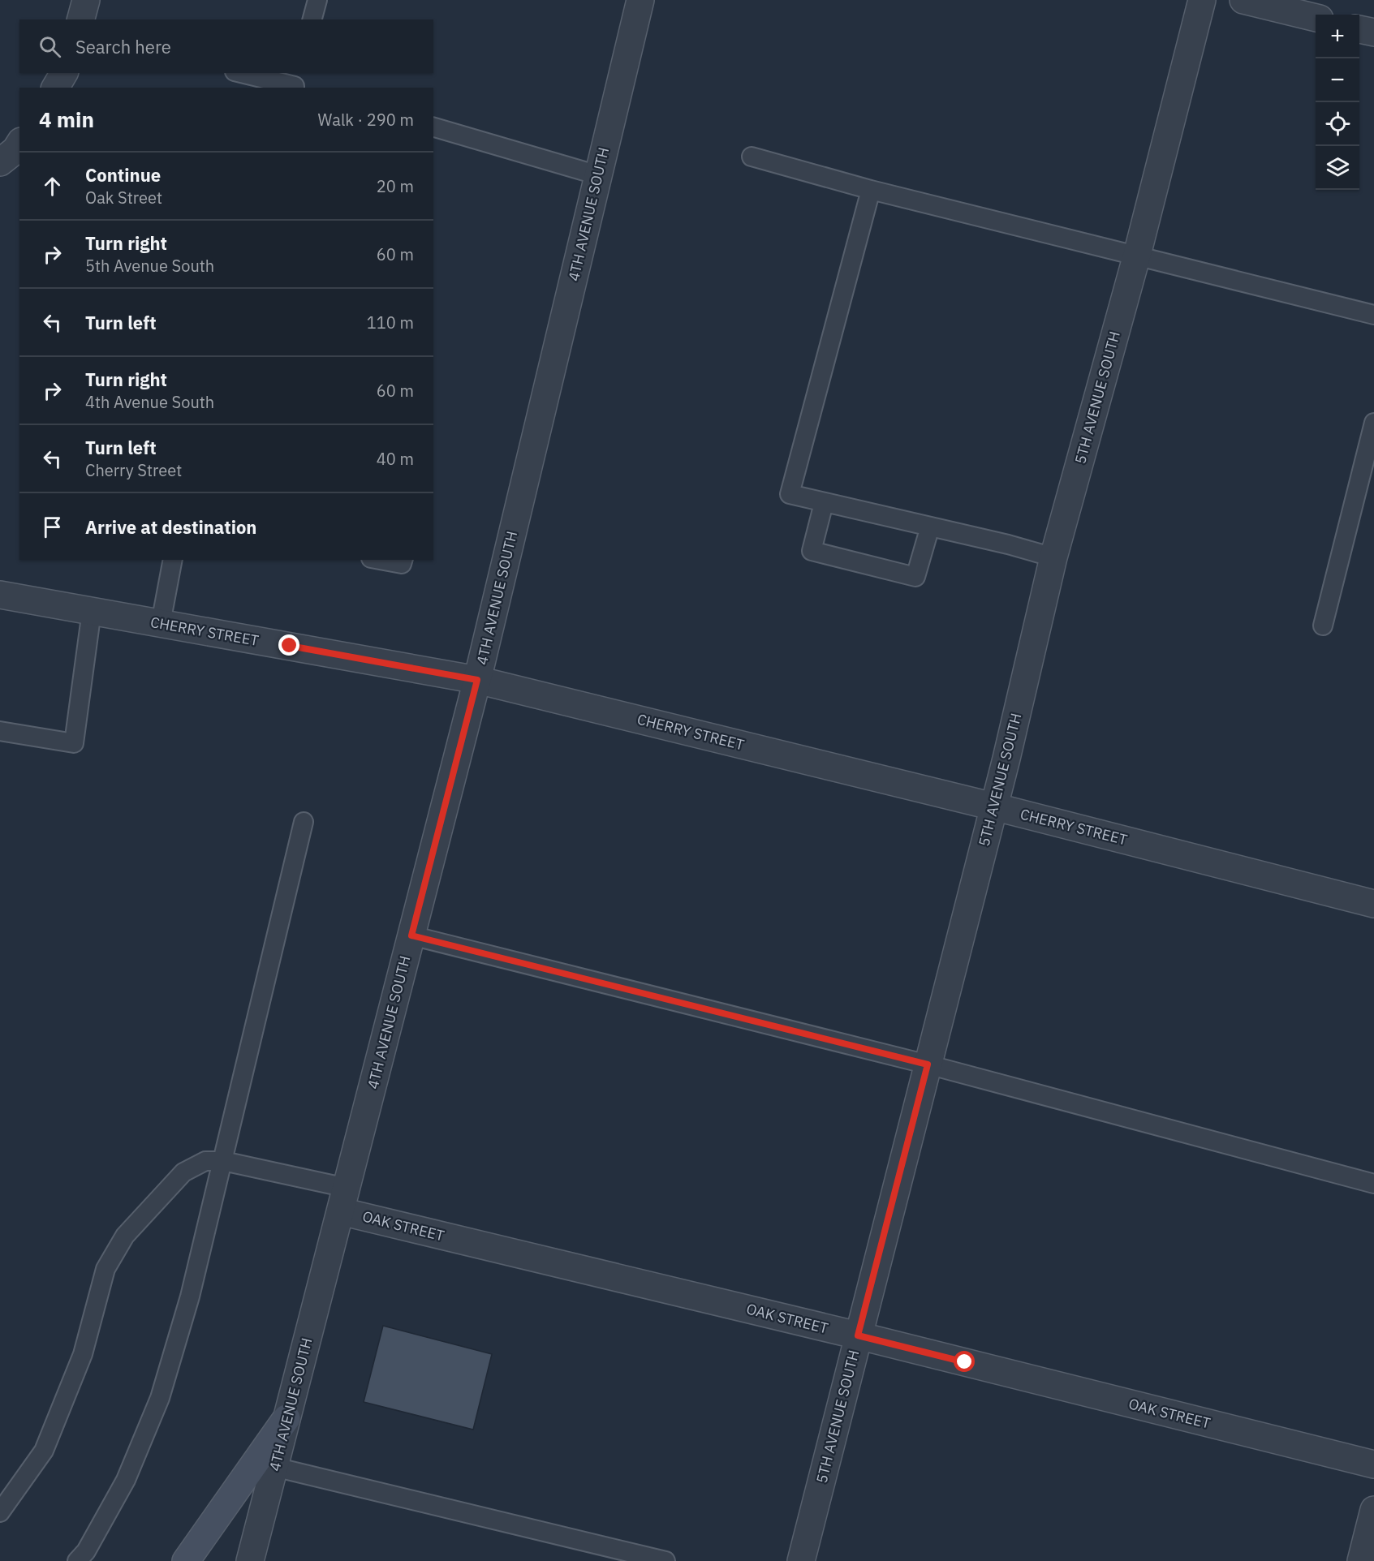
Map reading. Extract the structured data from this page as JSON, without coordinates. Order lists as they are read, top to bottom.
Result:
{
  "streets": {
    "street": [
      "4TH AVENUE SOUTH",
      "5TH AVENUE SOUTH",
      "CHERRY STREET",
      "OAK STREET"
    ]
  },
  "crossings": [
    ["4TH AVENUE SOUTH", "CHERRY STREET"],
    ["4TH AVENUE SOUTH", "OAK STREET"],
    ["5TH AVENUE SOUTH", "CHERRY STREET"],
    ["5TH AVENUE SOUTH", "OAK STREET"]
  ],
  "page": {
    "map_buttons": ["+", "−"],
    "search": "Search here",
    "heading": ["4 min", "Walk · 290 m"],
    "list": [
      ["Continue", "Oak Street", "20 m"],
      ["Turn right", "5th Avenue South", "60 m"],
      ["Turn left", "110 m"],
      ["Turn right", "4th Avenue South", "60 m"],
      ["Turn left", "Cherry Street", "40 m"],
      "Arrive at destination"
    ]
  }
}
